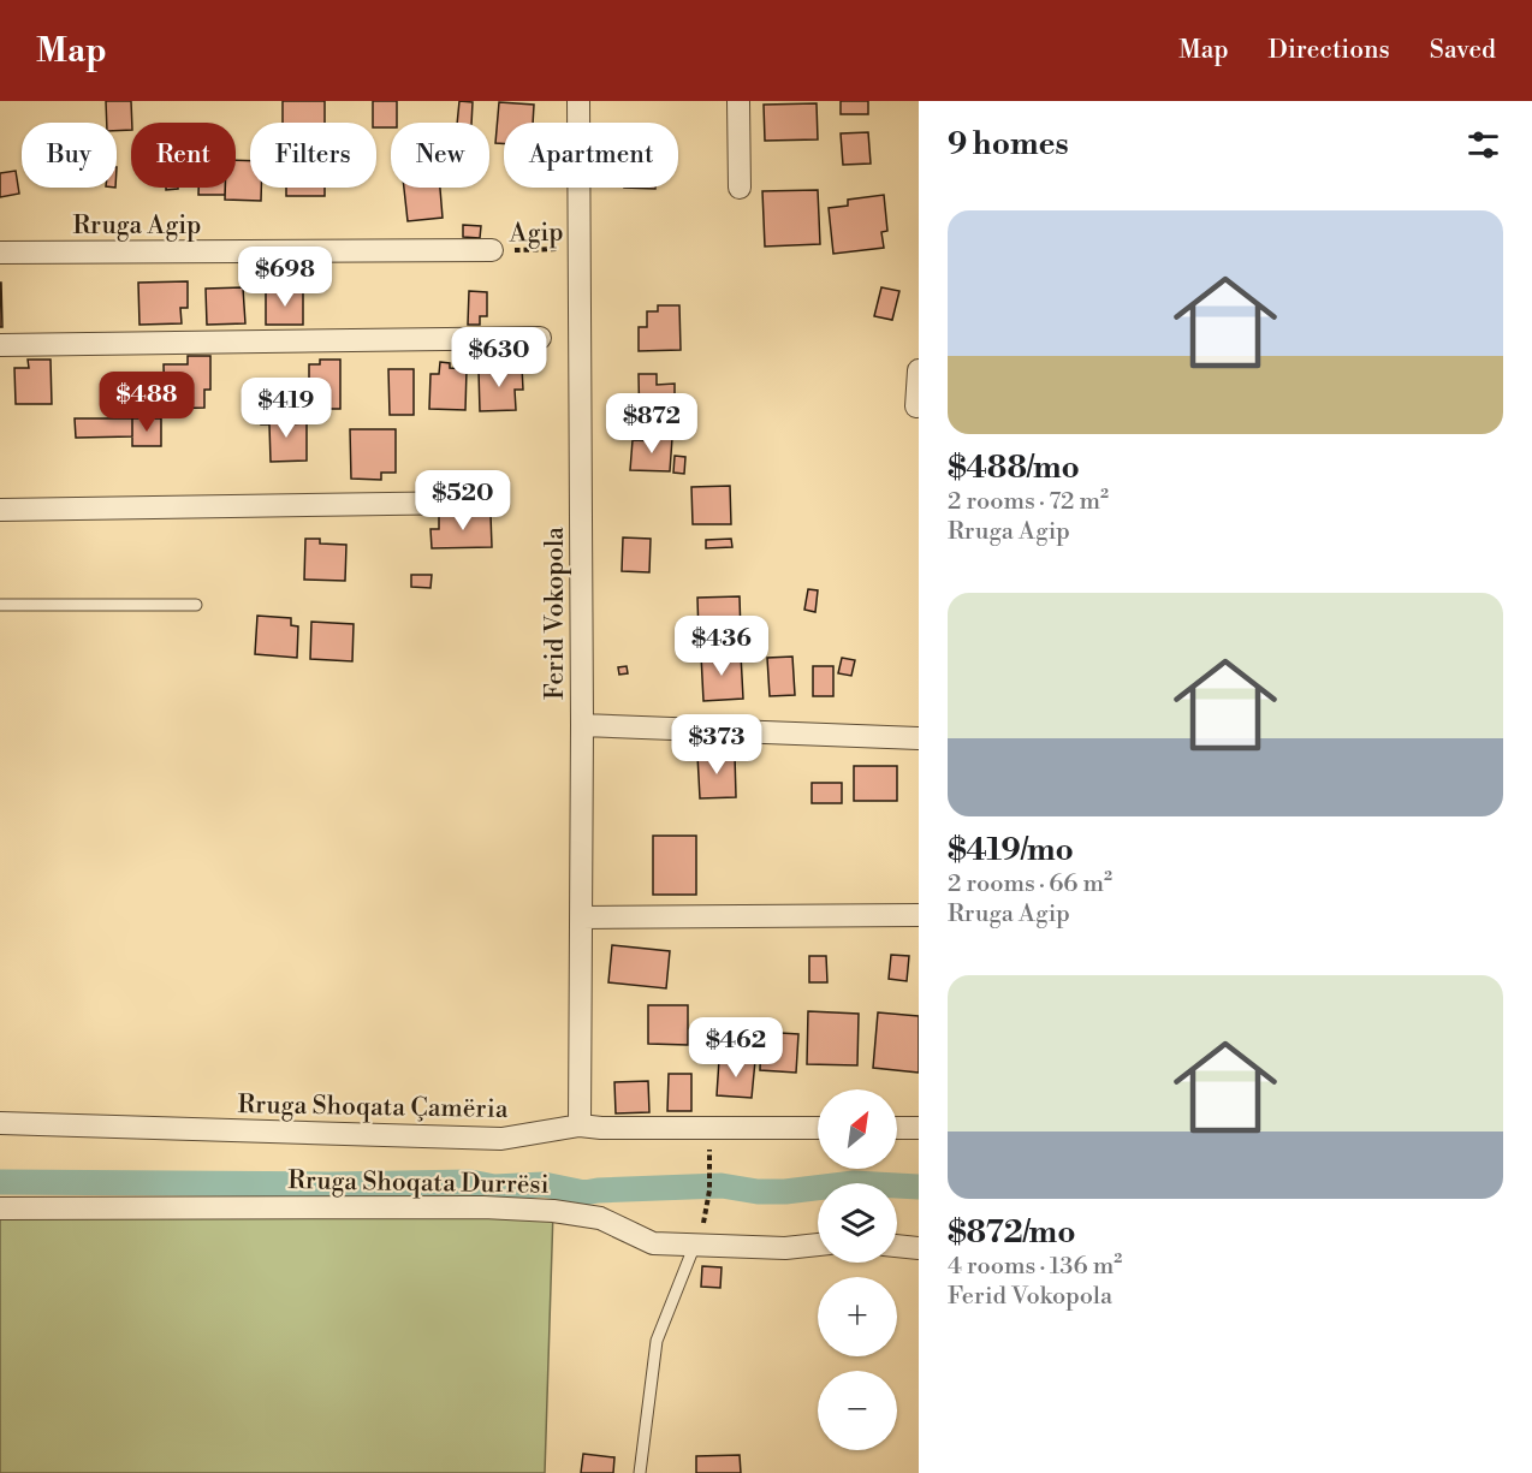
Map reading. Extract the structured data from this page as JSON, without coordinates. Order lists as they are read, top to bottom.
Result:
{
  "streets": {
    "street": [
      "Rruga Agip",
      "Ferid Vokopola",
      "Rruga Shoqata Çamëria",
      "Rruga Shoqata Durrësi"
    ],
    "path": ["Agip"]
  },
  "crossings": [
    ["Rruga Agip", "Agip"],
    ["Agip", "Ferid Vokopola"],
    ["Ferid Vokopola", "Rruga Shoqata Çamëria"]
  ],
  "north": "top right",
  "page": {
    "header": "Map",
    "nav": ["Map", "Directions", "Saved"],
    "heading": "9 homes",
    "chip": [
      "Buy",
      "Rent",
      "Filters",
      "New",
      "Apartment"
    ],
    "list": [
      {
        "name": "$488/mo",
        "note": "2 rooms · 72 m² · Rruga Agip"
      },
      {
        "name": "$419/mo",
        "note": "2 rooms · 66 m² · Rruga Agip"
      },
      {
        "name": "$872/mo",
        "note": "4 rooms · 136 m² · Ferid Vokopola"
      }
    ],
    "price": [
      "$698",
      "$630",
      "$488",
      "$419",
      "$872",
      "$520",
      "$436",
      "$373",
      "$462"
    ],
    "map_buttons": ["+", "−"]
  }
}
